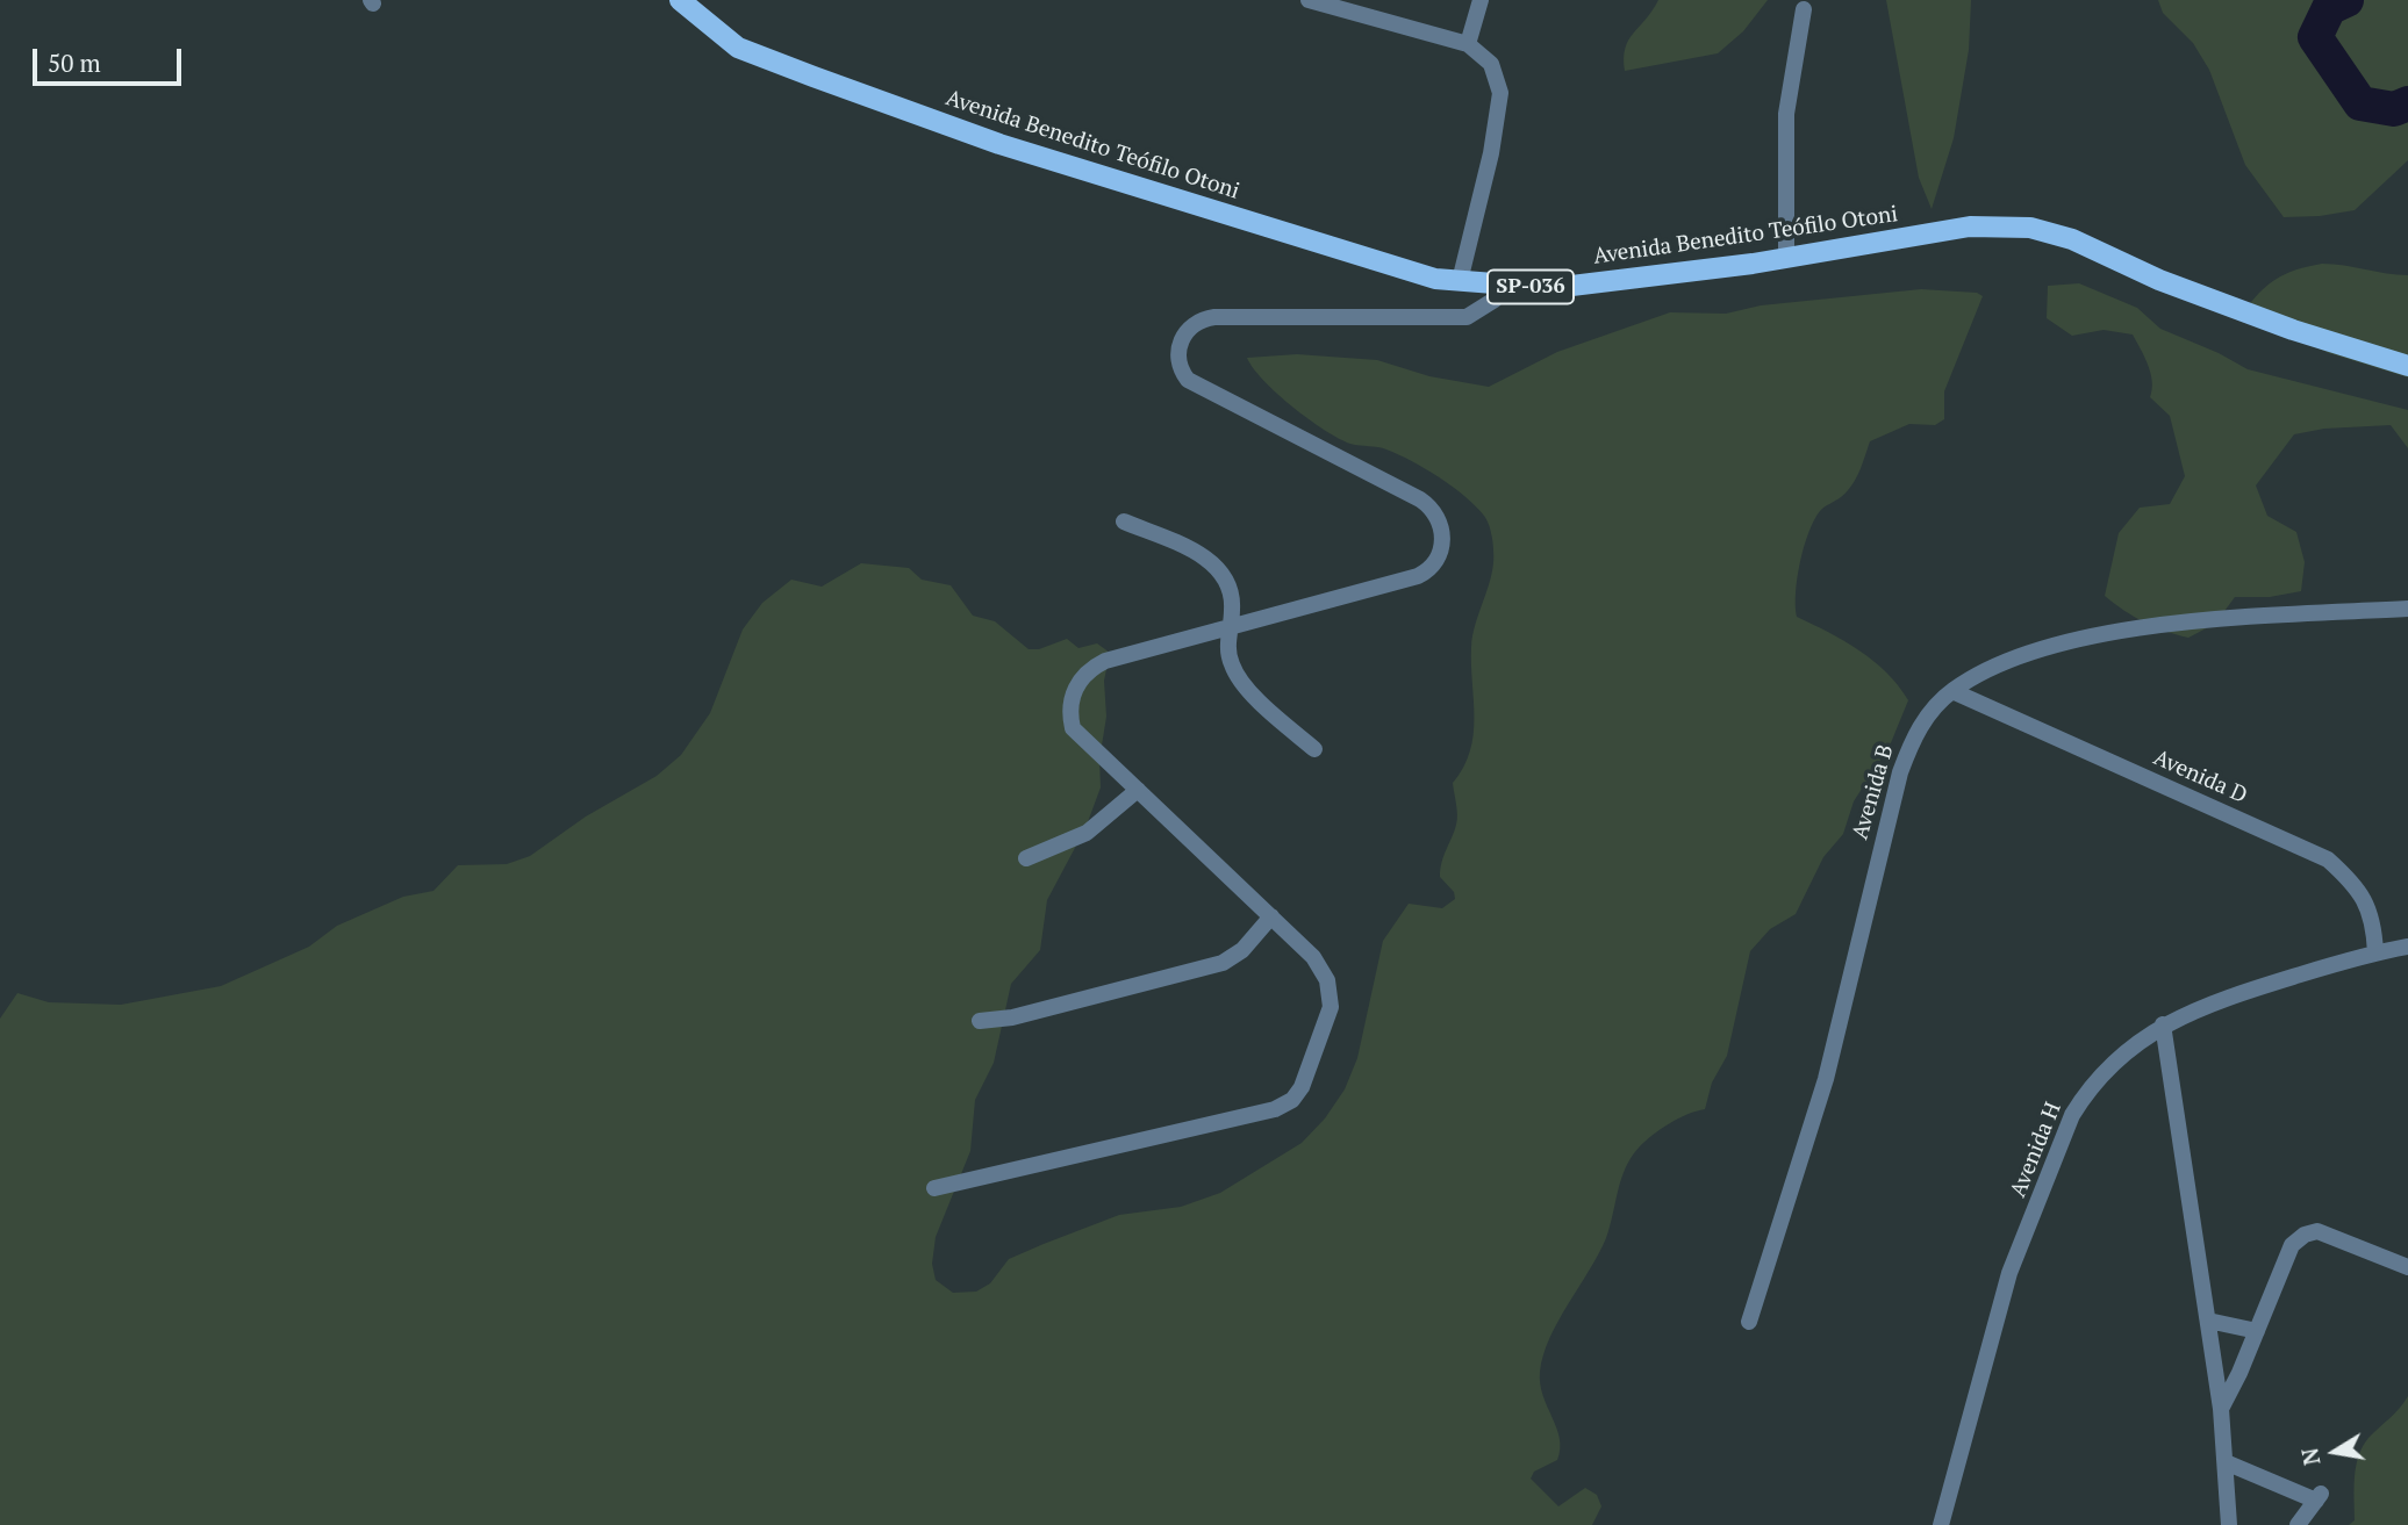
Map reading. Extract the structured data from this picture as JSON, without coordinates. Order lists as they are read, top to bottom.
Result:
{
  "streets": {
    "main road": ["Avenida Benedito Teófilo Otoni", "SP-036"],
    "street": ["Avenida D", "Avenida B", "Avenida H"]
  },
  "crossings": [
    ["Avenida D", "Avenida B"],
    ["Avenida D", "Avenida H"]
  ],
  "scale_bar": "50 m",
  "north": "left"
}
